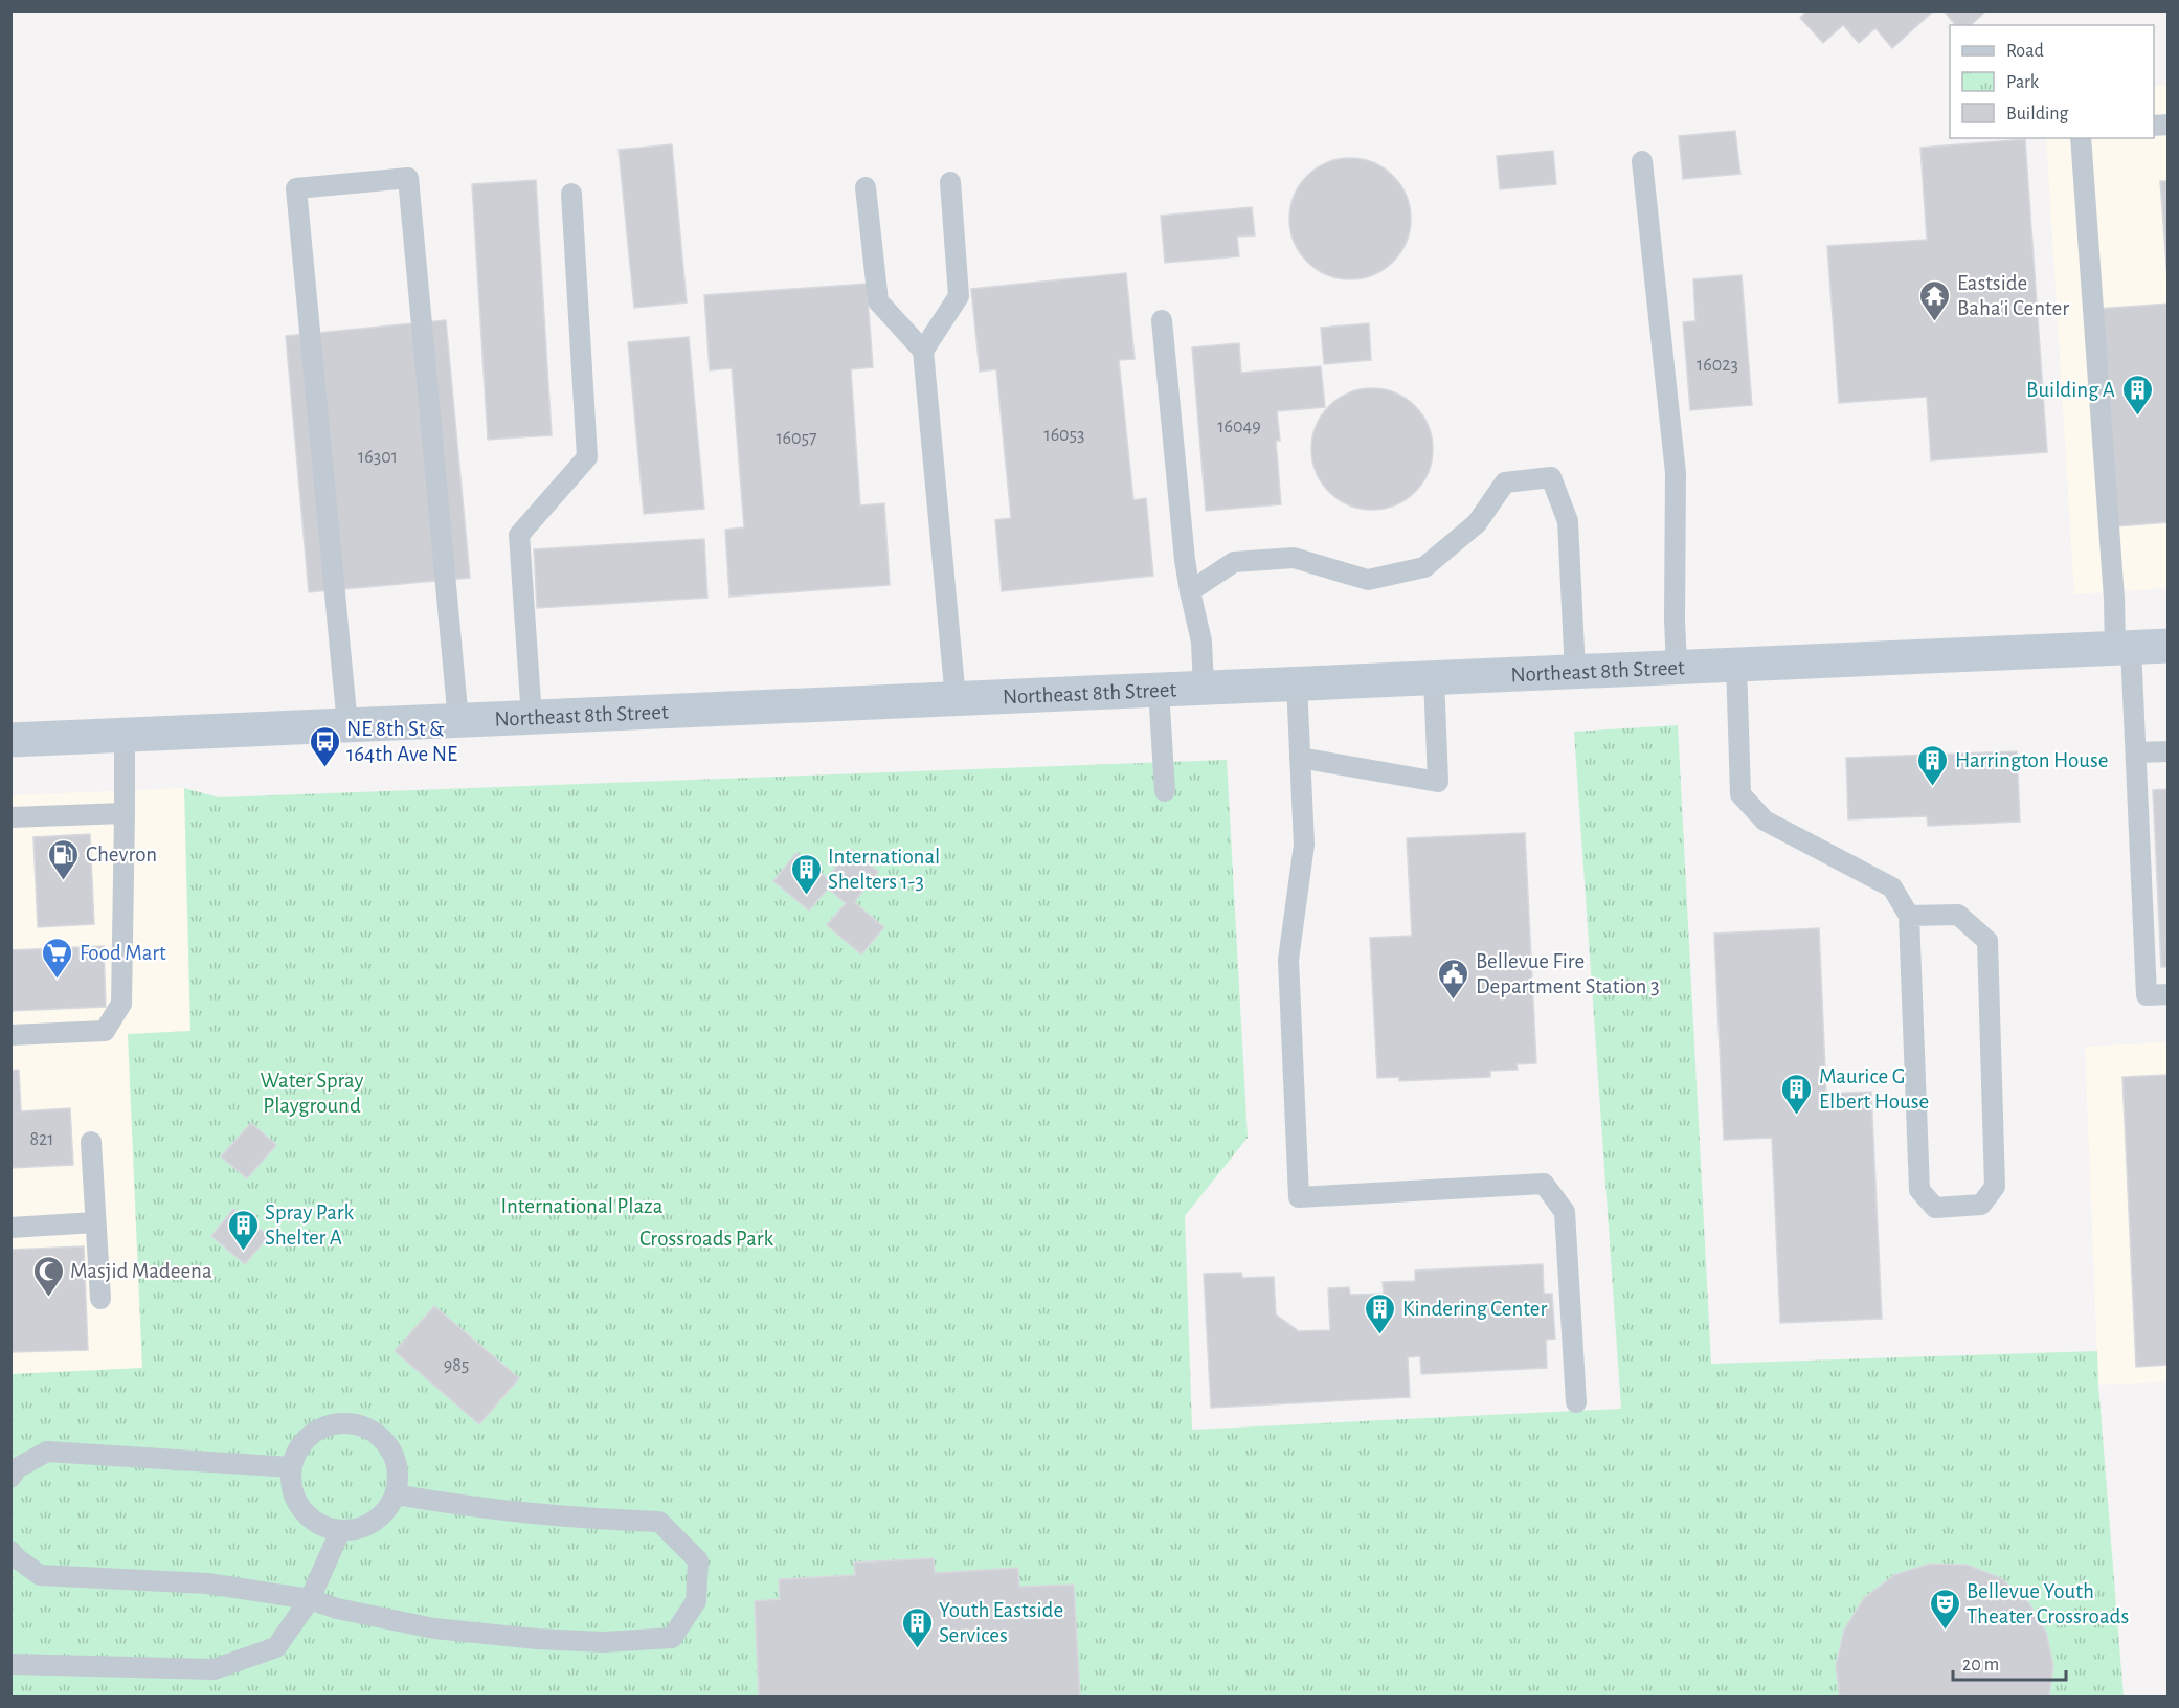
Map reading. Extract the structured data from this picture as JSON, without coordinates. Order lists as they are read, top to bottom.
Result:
{
  "streets": {
    "main road": ["Northeast 8th Street"]
  },
  "parks": ["Water Spray Playground", "International Plaza", "Crossroads Park"],
  "places": {
    "temple": ["Eastside Baha'i Center"],
    "building": [
      "Building A",
      "Harrington House",
      "International Shelters 1-3",
      "Maurice G Elbert House",
      "Spray Park Shelter A",
      "Kindering Center",
      "Youth Eastside Services"
    ],
    "bus stop": ["NE 8th St & 164th Ave NE"],
    "fuel station": ["Chevron"],
    "supermarket": ["Food Mart"],
    "public building": ["Bellevue Fire Department Station 3"],
    "mosque": ["Masjid Madeena"],
    "theatre": ["Bellevue Youth Theater Crossroads"]
  },
  "house_numbers": [
    "16023",
    "16049",
    "16053",
    "16057",
    "16301",
    "821",
    "985"
  ],
  "legend": ["Road", "Park", "Building"],
  "scale_bar": "20 m"
}
